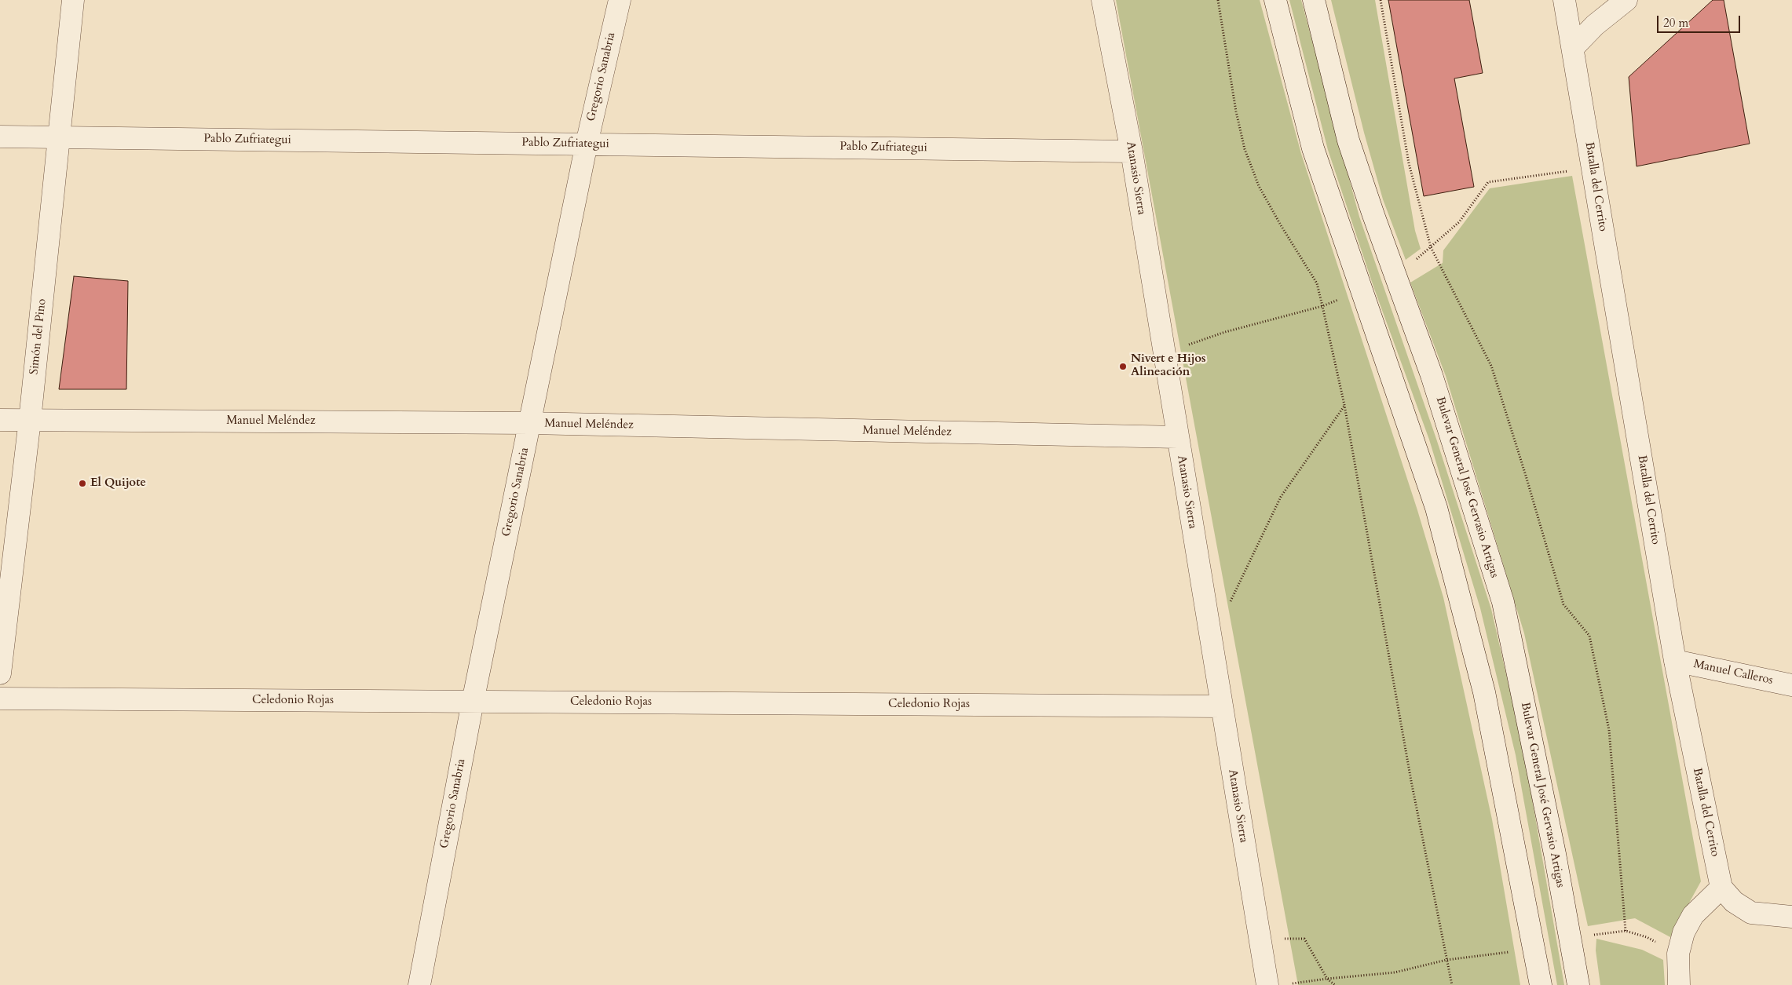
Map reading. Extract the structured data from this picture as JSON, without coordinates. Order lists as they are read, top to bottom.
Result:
{
  "streets": {
    "street": [
      "Gregorio Sanabria",
      "Pablo Zufriategui",
      "Atanasio Sierra",
      "Batalla del Cerrito",
      "Simón del Pino",
      "Manuel Meléndez",
      "Bulevar General José Gervasio Artigas",
      "Manuel Calleros",
      "Celedonio Rojas"
    ]
  },
  "crossings": [
    ["Gregorio Sanabria", "Pablo Zufriategui"],
    ["Gregorio Sanabria", "Manuel Meléndez"],
    ["Gregorio Sanabria", "Celedonio Rojas"],
    ["Pablo Zufriategui", "Atanasio Sierra"],
    ["Pablo Zufriategui", "Simón del Pino"],
    ["Atanasio Sierra", "Manuel Meléndez"],
    ["Atanasio Sierra", "Celedonio Rojas"],
    ["Batalla del Cerrito", "Manuel Calleros"],
    ["Simón del Pino", "Manuel Meléndez"]
  ],
  "places": ["Nivert e Hijos Alineación", "El Quijote"],
  "scale_bar": "20 m"
}
